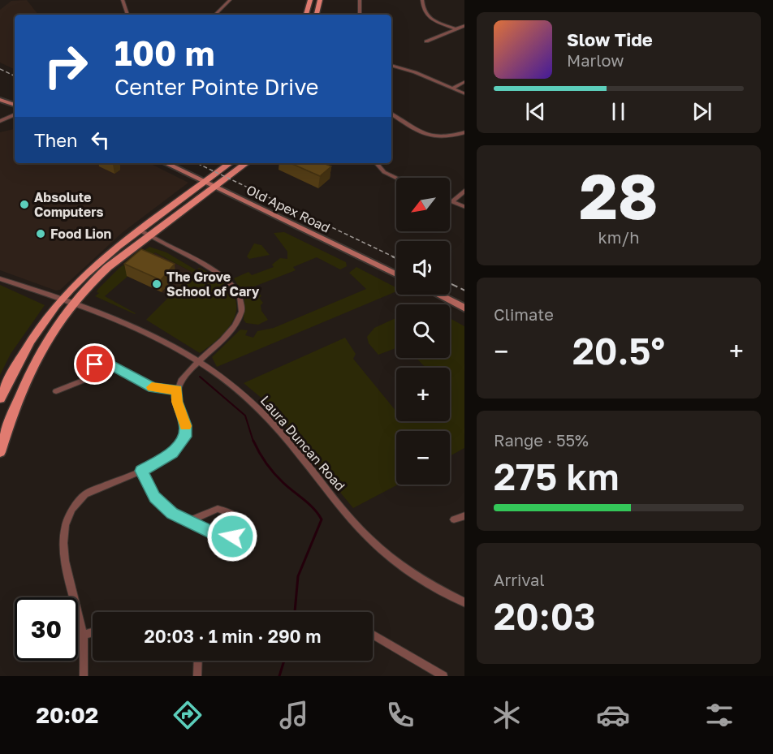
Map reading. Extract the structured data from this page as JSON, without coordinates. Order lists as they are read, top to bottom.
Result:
{
  "streets": {
    "main road": ["Old Apex Road"],
    "street": ["Laura Duncan Road"]
  },
  "places": ["Absolute Computers", "Food Lion", "The Grove School of Cary"],
  "north": "bottom left",
  "page": {
    "turn": ["100 m", "Center Pointe Drive"],
    "song": ["Slow Tide", "Marlow"],
    "then": "Then",
    "tile": [
      ["28", "km/h"],
      "Climate",
      ["Range · 55%", "275 km"],
      ["Arrival", "20:03"]
    ],
    "map_buttons": ["+", "−"],
    "heat": ["−", "20.5°", "+"],
    "limit": "30",
    "trip": "20:03 · 1 min · 290 m",
    "tabs": "20:02"
  }
}
